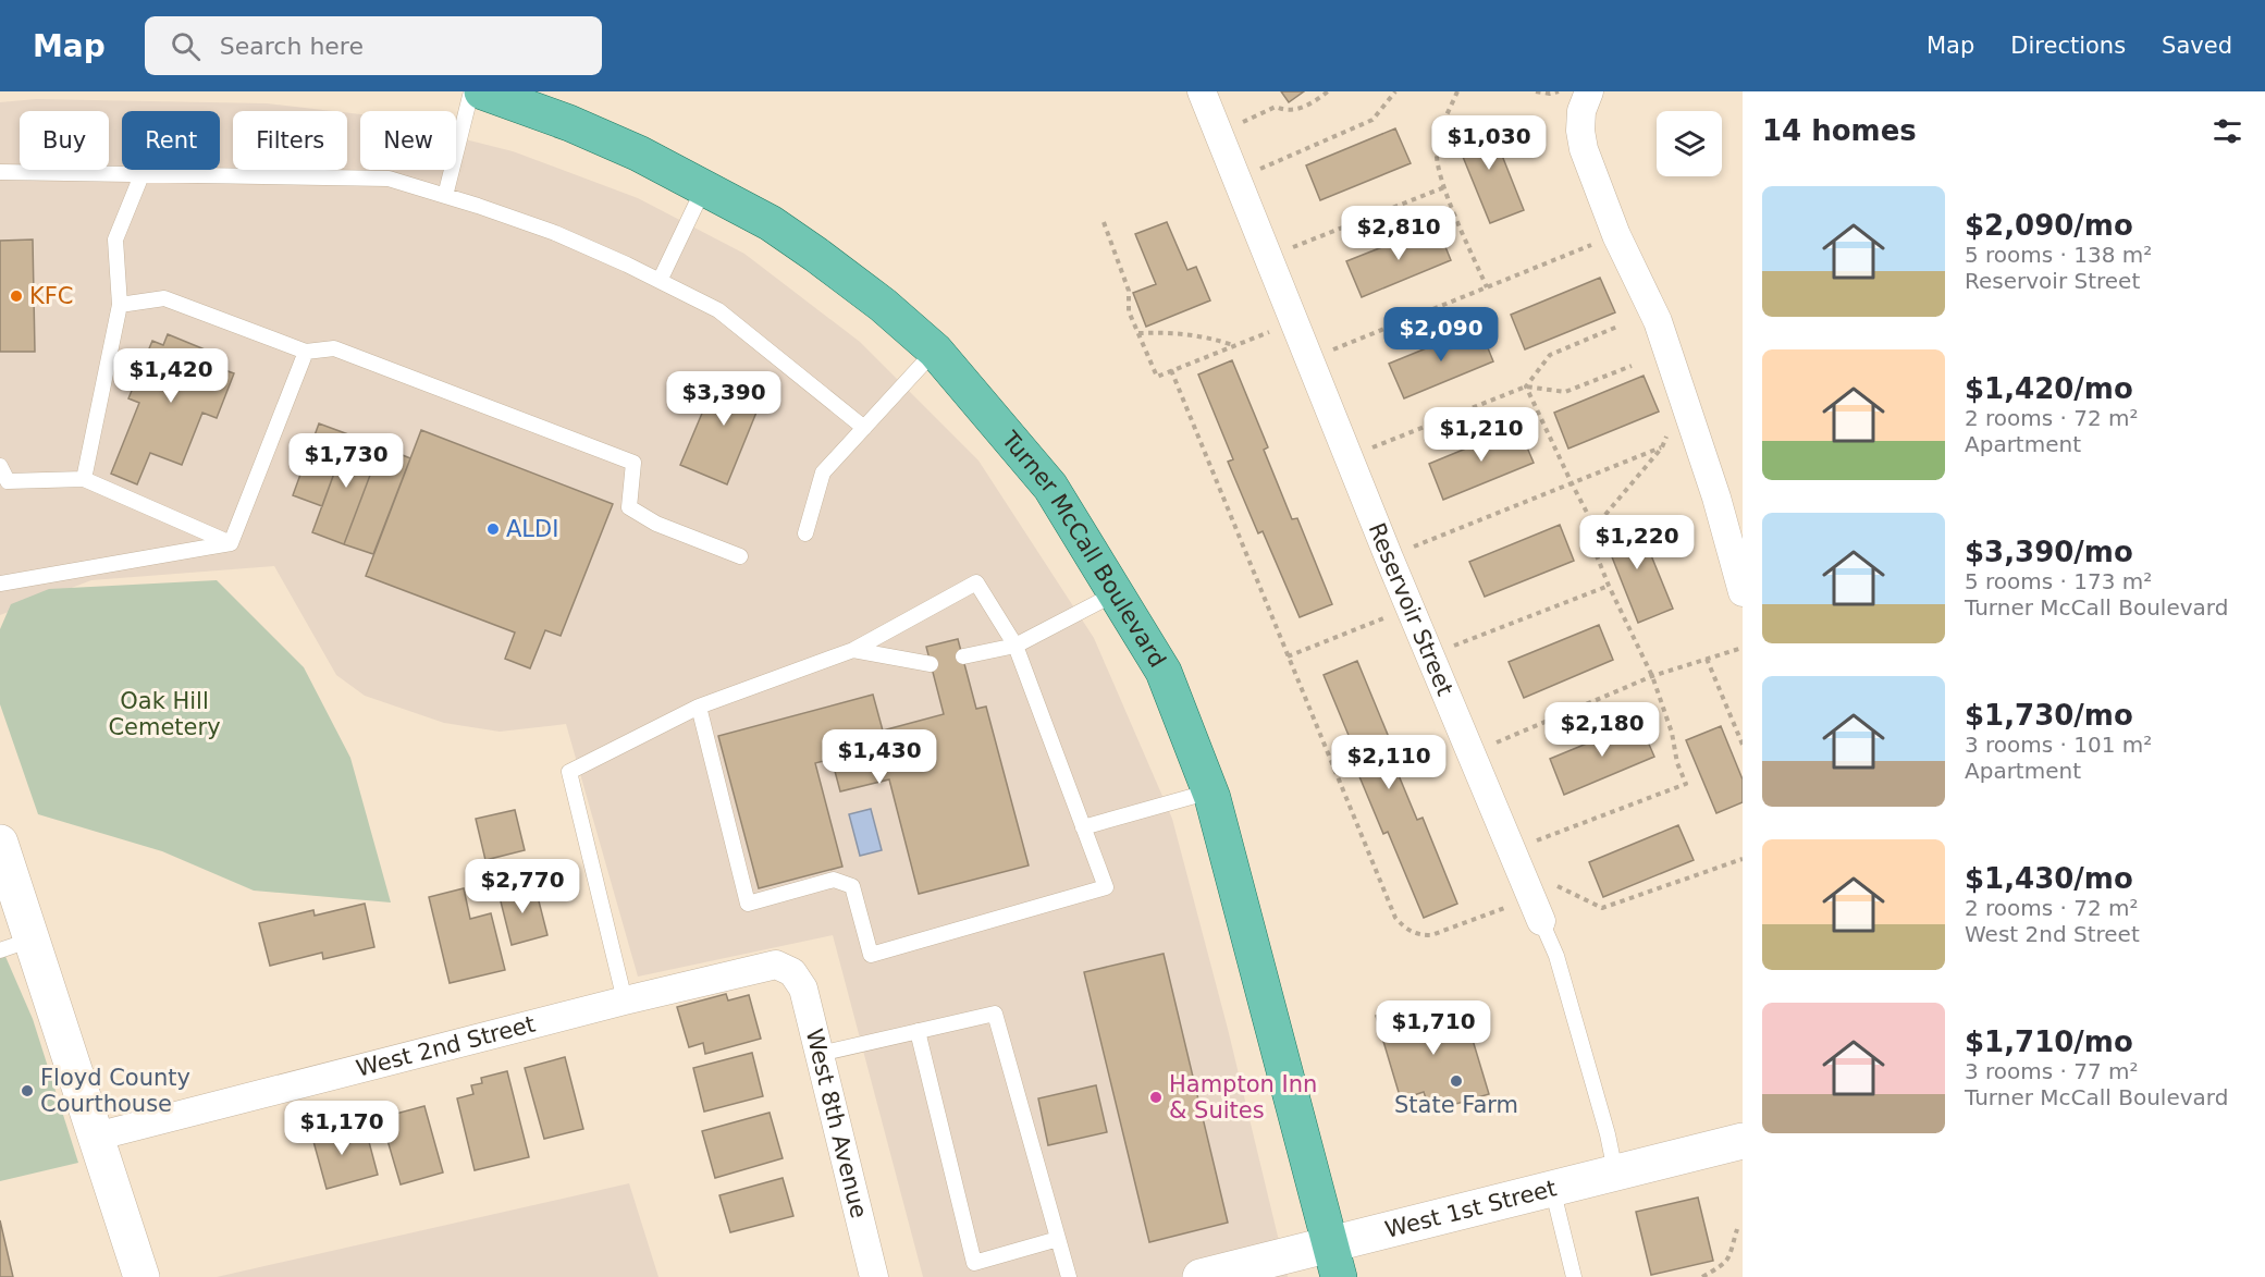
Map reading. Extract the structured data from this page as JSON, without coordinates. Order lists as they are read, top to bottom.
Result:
{
  "streets": {
    "main road": ["Turner McCall Boulevard"],
    "street": [
      "Reservoir Street",
      "West 2nd Street",
      "West 8th Avenue",
      "West 1st Street"
    ]
  },
  "crossings": [
    ["Turner McCall Boulevard", "West 1st Street"],
    ["Reservoir Street", "West 1st Street"],
    ["West 2nd Street", "West 8th Avenue"]
  ],
  "parks": ["Oak Hill Cemetery"],
  "places": [
    "KFC",
    "ALDI",
    "State Farm",
    "Floyd County Courthouse",
    "Hampton Inn & Suites"
  ],
  "page": {
    "header": "Map",
    "search": "Search here",
    "nav": ["Map", "Directions", "Saved"],
    "heading": "14 homes",
    "chip": [
      "Buy",
      "Rent",
      "Filters",
      "New"
    ],
    "price": [
      "$1,030",
      "$2,810",
      "$2,090",
      "$1,420",
      "$3,390",
      "$1,210",
      "$1,730",
      "$1,220",
      "$2,180",
      "$1,430",
      "$2,110",
      "$2,770",
      "$1,710",
      "$1,170"
    ],
    "list": [
      {
        "name": "$2,090/mo",
        "note": "5 rooms · 138 m² · Reservoir Street"
      },
      {
        "name": "$1,420/mo",
        "note": "2 rooms · 72 m² · Apartment"
      },
      {
        "name": "$3,390/mo",
        "note": "5 rooms · 173 m² · Turner McCall Boulevard"
      },
      {
        "name": "$1,730/mo",
        "note": "3 rooms · 101 m² · Apartment"
      },
      {
        "name": "$1,430/mo",
        "note": "2 rooms · 72 m² · West 2nd Street"
      },
      {
        "name": "$1,710/mo",
        "note": "3 rooms · 77 m² · Turner McCall Boulevard"
      }
    ]
  }
}
